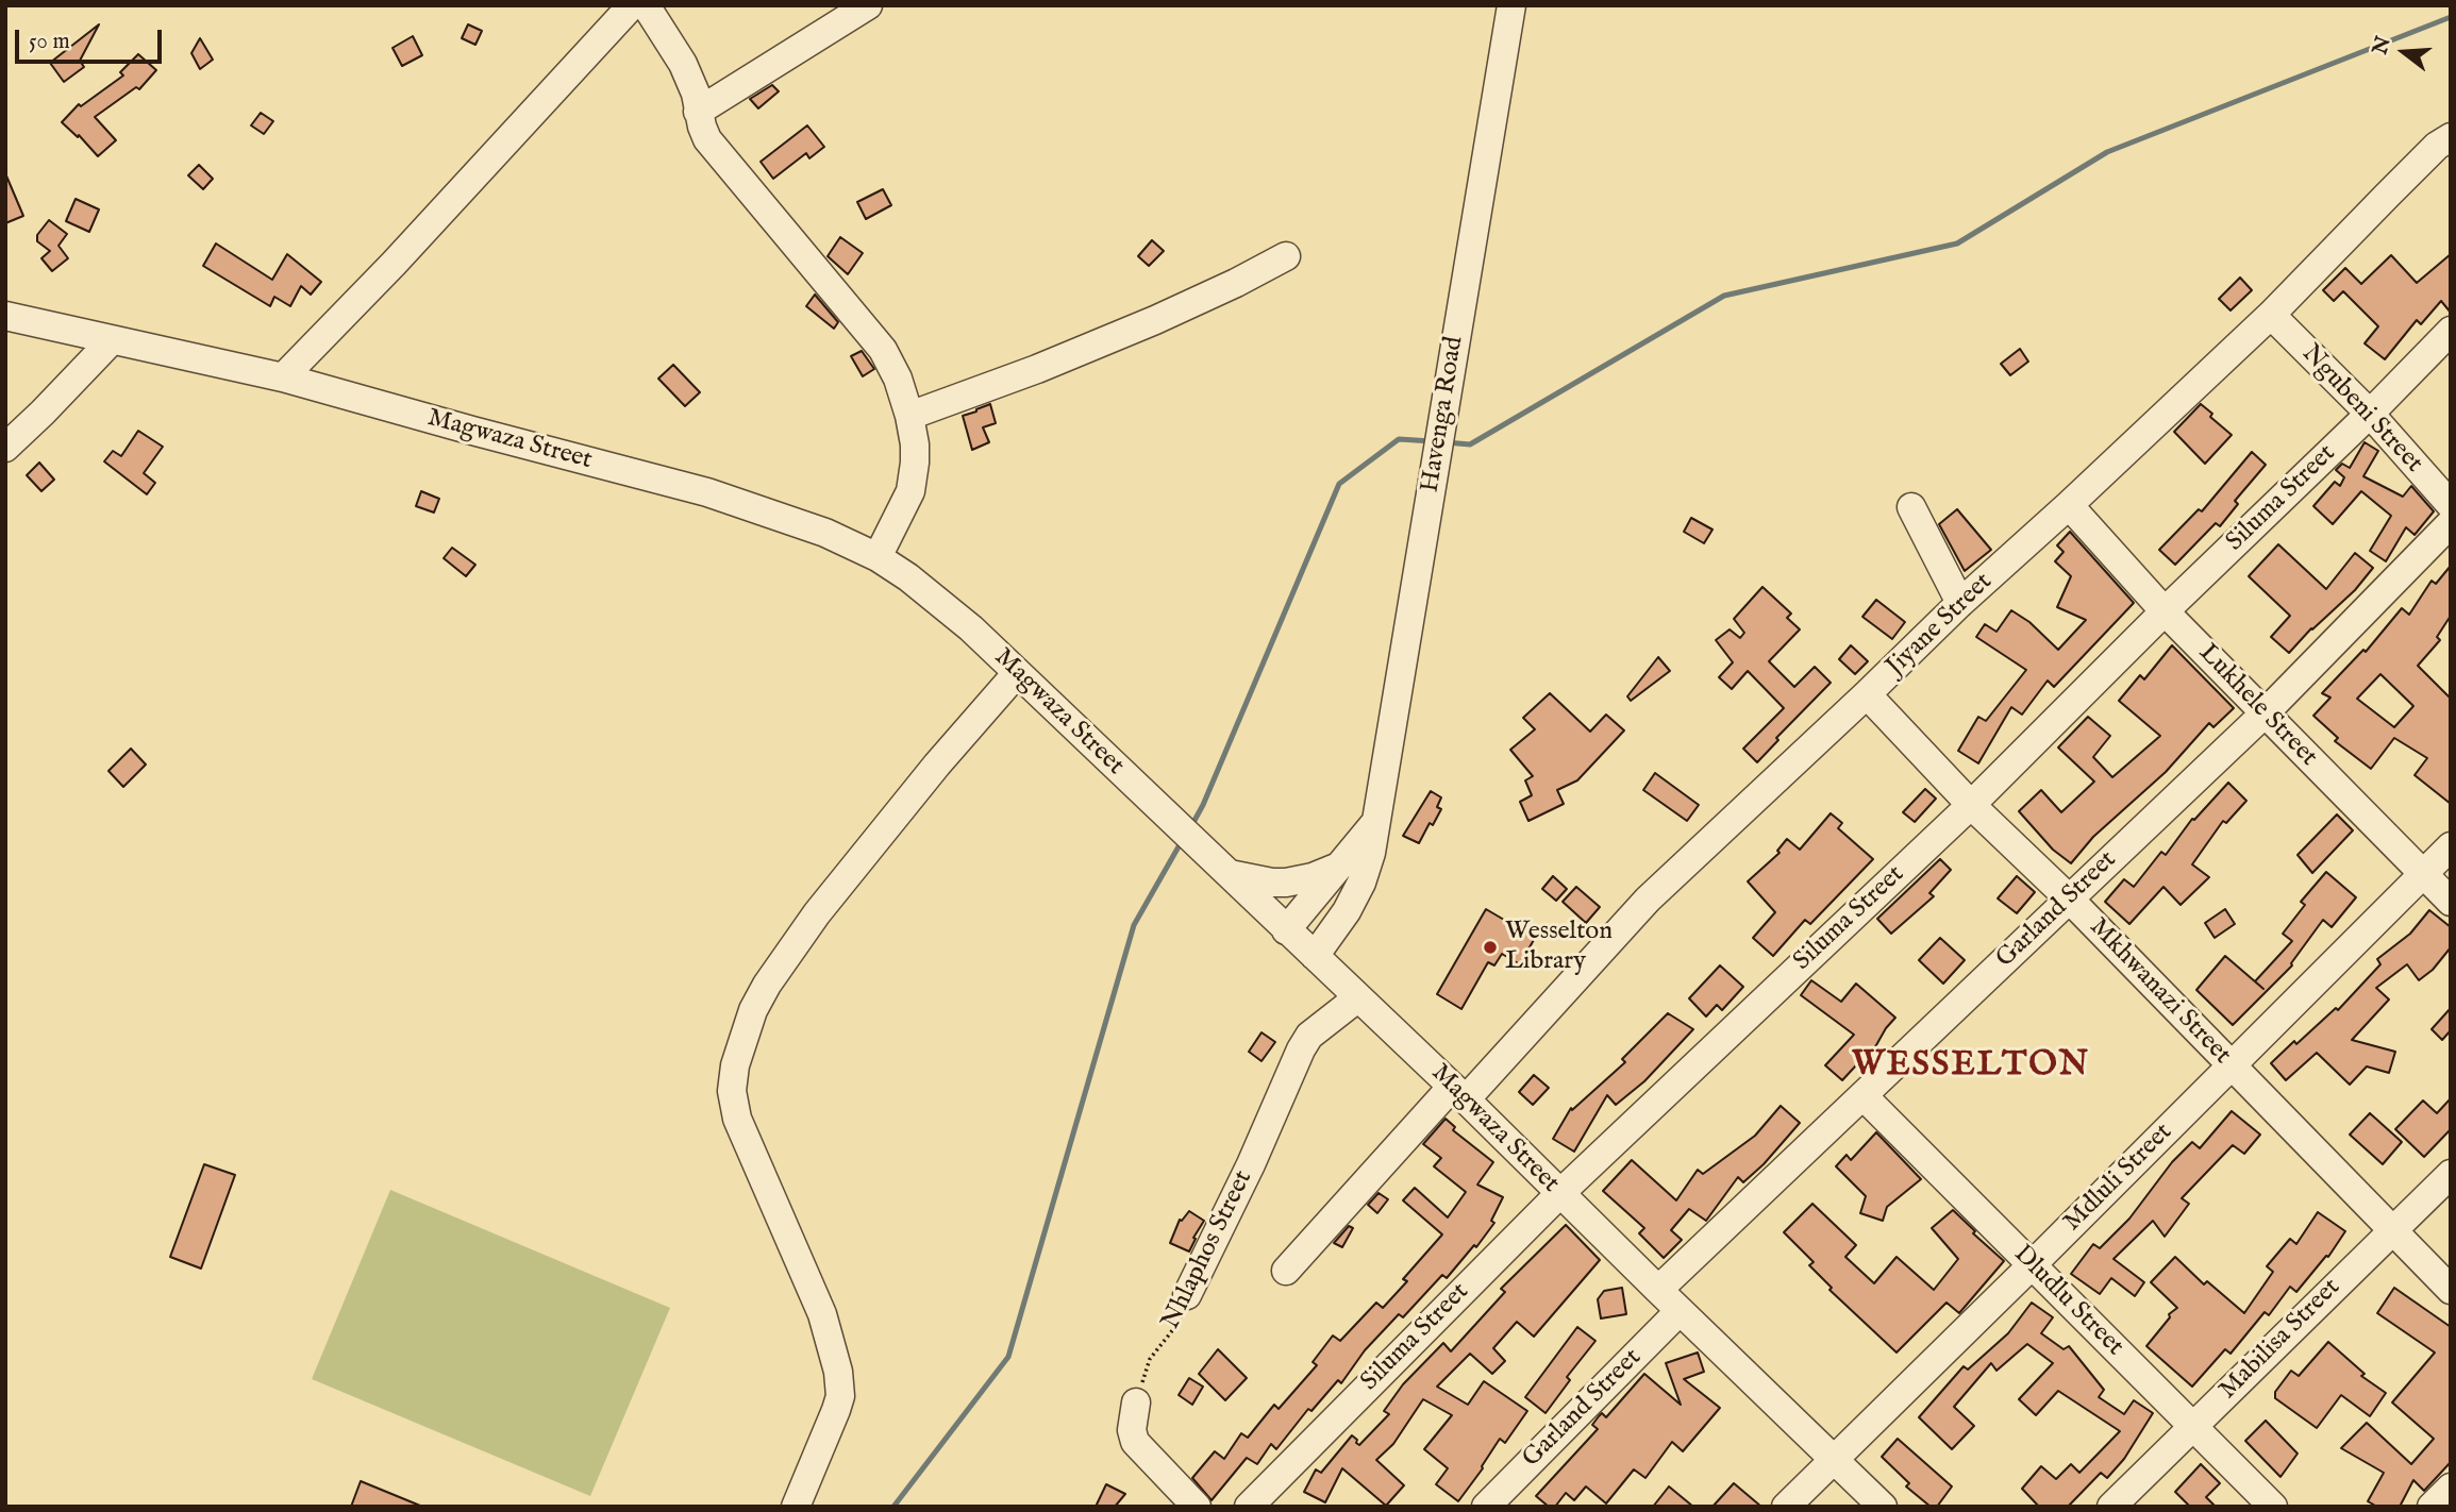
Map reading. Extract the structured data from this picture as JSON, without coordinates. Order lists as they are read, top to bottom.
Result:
{
  "streets": {
    "street": [
      "Ngubeni Street",
      "Havenga Road",
      "Magwaza Street",
      "Siluma Street",
      "Jiyane Street",
      "Lukhele Street",
      "Garland Street",
      "Mkhwanazi Street",
      "Mdluli Street",
      "Nhlaphos Street",
      "Dludlu Street",
      "Mabilisa Street"
    ]
  },
  "crossings": [
    ["Ngubeni Street", "Siluma Street"],
    ["Ngubeni Street", "Jiyane Street"],
    ["Havenga Road", "Magwaza Street"],
    ["Magwaza Street", "Siluma Street"],
    ["Magwaza Street", "Jiyane Street"],
    ["Magwaza Street", "Garland Street"],
    ["Magwaza Street", "Mdluli Street"],
    ["Magwaza Street", "Nhlaphos Street"],
    ["Siluma Street", "Lukhele Street"],
    ["Siluma Street", "Mkhwanazi Street"],
    ["Jiyane Street", "Lukhele Street"],
    ["Jiyane Street", "Mkhwanazi Street"],
    ["Lukhele Street", "Garland Street"],
    ["Lukhele Street", "Mdluli Street"],
    ["Garland Street", "Mkhwanazi Street"],
    ["Garland Street", "Dludlu Street"],
    ["Mkhwanazi Street", "Mdluli Street"],
    ["Mkhwanazi Street", "Mabilisa Street"],
    ["Mdluli Street", "Dludlu Street"],
    ["Dludlu Street", "Mabilisa Street"]
  ],
  "districts": ["WESSELTON"],
  "places": ["Wesselton Library"],
  "scale_bar": "50 m",
  "north": "left"
}
